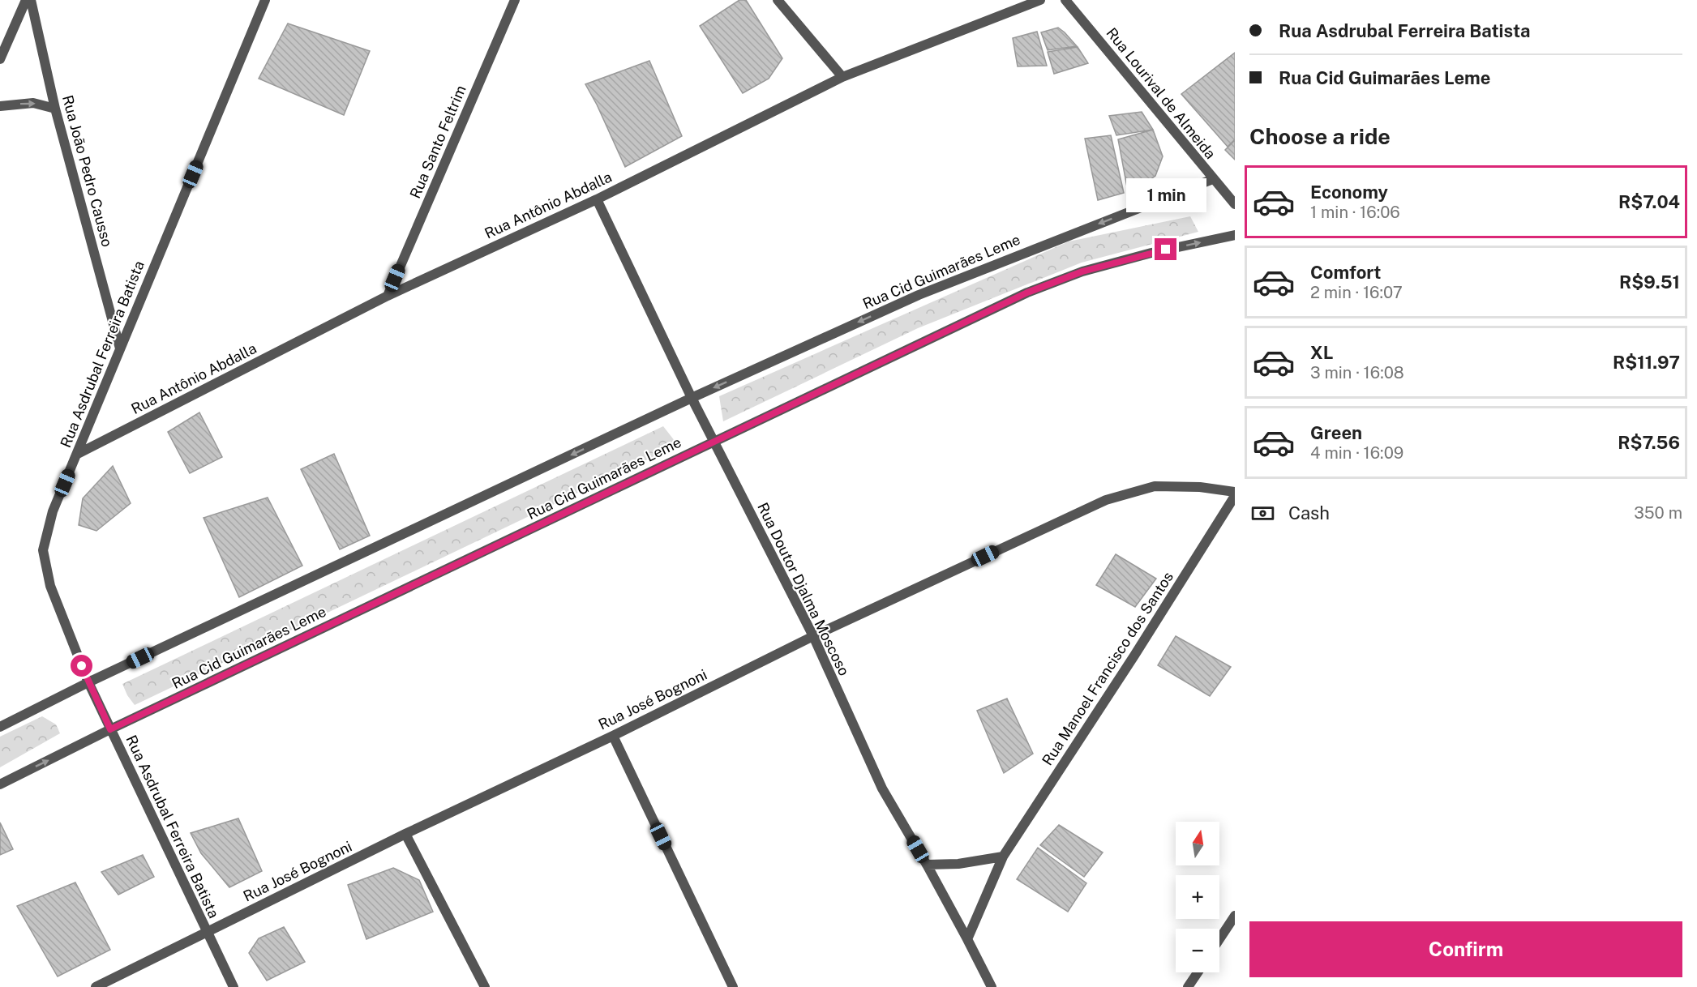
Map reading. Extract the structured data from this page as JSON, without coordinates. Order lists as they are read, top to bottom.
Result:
{
  "streets": {
    "street": [
      "Rua Lourival de Almeida",
      "Rua Santo Feltrim",
      "Rua João Pedro Causso",
      "Rua Antônio Abdalla",
      "Rua Cid Guimarães Leme",
      "Rua Asdrubal Ferreira Batista",
      "Rua Doutor Djalma Moscoso",
      "Rua Manoel Francisco dos Santos",
      "Rua José Bognoni"
    ]
  },
  "crossings": [
    ["Rua Lourival de Almeida", "Rua Cid Guimarães Leme"],
    ["Rua Santo Feltrim", "Rua Antônio Abdalla"],
    ["Rua João Pedro Causso", "Rua Asdrubal Ferreira Batista"],
    ["Rua Antônio Abdalla", "Rua Asdrubal Ferreira Batista"],
    ["Rua Antônio Abdalla", "Rua Doutor Djalma Moscoso"],
    ["Rua Cid Guimarães Leme", "Rua Asdrubal Ferreira Batista"],
    ["Rua Cid Guimarães Leme", "Rua Doutor Djalma Moscoso"],
    ["Rua Asdrubal Ferreira Batista", "Rua José Bognoni"],
    ["Rua Doutor Djalma Moscoso", "Rua Manoel Francisco dos Santos"],
    ["Rua Doutor Djalma Moscoso", "Rua José Bognoni"]
  ],
  "north": "top",
  "page": {
    "banner": ["Rua Asdrubal Ferreira Batista", "Rua Cid Guimarães Leme"],
    "heading": "Choose a ride",
    "list": [
      {
        "name": "Economy",
        "note": "1 min · 16:06",
        "value": "R$7.04"
      },
      {
        "name": "Comfort",
        "note": "2 min · 16:07",
        "value": "R$9.51"
      },
      {
        "name": "XL",
        "note": "3 min · 16:08",
        "value": "R$11.97"
      },
      {
        "name": "Green",
        "note": "4 min · 16:09",
        "value": "R$7.56"
      }
    ],
    "bubble": "1 min",
    "pay": ["Cash", "350 m"],
    "map_buttons": ["+", "−"],
    "buttons": "Confirm"
  }
}
